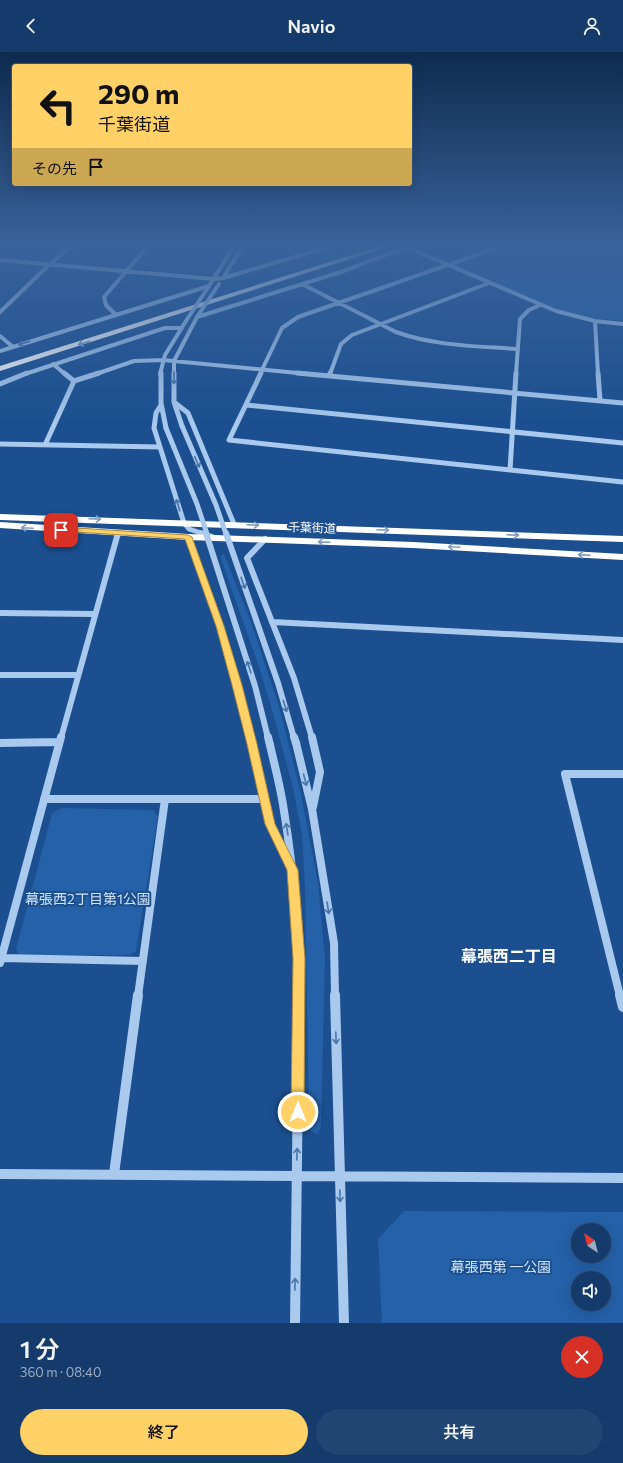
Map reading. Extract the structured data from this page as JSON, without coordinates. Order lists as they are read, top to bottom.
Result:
{
  "streets": {
    "highway": ["千葉街道"]
  },
  "districts": ["幕張西二丁目"],
  "parks": ["幕張西2丁目第1公園", "幕張西第 一公園"],
  "north": "top left",
  "page": {
    "header": "Navio",
    "turn": ["290 m", "千葉街道"],
    "then": "その先",
    "heading": ["1 分", "360 m · 08:40"],
    "buttons": ["終了", "共有"]
  }
}
